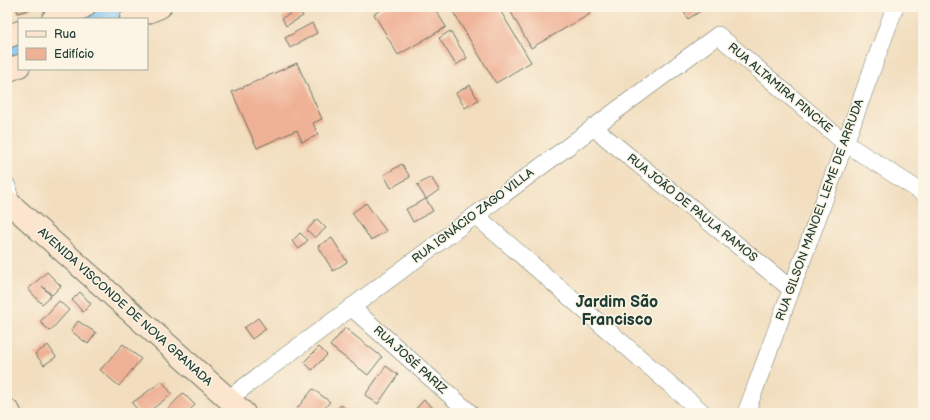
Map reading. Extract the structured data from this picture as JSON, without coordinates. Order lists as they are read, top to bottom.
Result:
{
  "streets": {
    "main road": ["AVENIDA VISCONDE DE NOVA GRANADA"],
    "street": [
      "RUA ALTAMIRA PINCKE",
      "RUA JOÃO DE PAULA RAMOS",
      "RUA GILSON MANOEL LEME DE ARRUDA",
      "RUA IGNÁCIO ZAGO VILLA",
      "RUA JOSÉ PARIZ"
    ]
  },
  "crossings": [
    ["RUA ALTAMIRA PINCKE", "RUA GILSON MANOEL LEME DE ARRUDA"],
    ["RUA ALTAMIRA PINCKE", "RUA IGNÁCIO ZAGO VILLA"],
    ["RUA JOÃO DE PAULA RAMOS", "RUA GILSON MANOEL LEME DE ARRUDA"],
    ["RUA JOÃO DE PAULA RAMOS", "RUA IGNÁCIO ZAGO VILLA"],
    ["RUA IGNÁCIO ZAGO VILLA", "AVENIDA VISCONDE DE NOVA GRANADA"],
    ["RUA IGNÁCIO ZAGO VILLA", "RUA JOSÉ PARIZ"]
  ],
  "districts": ["Jardim São Francisco"],
  "legend": ["Rua", "Edifício"]
}
